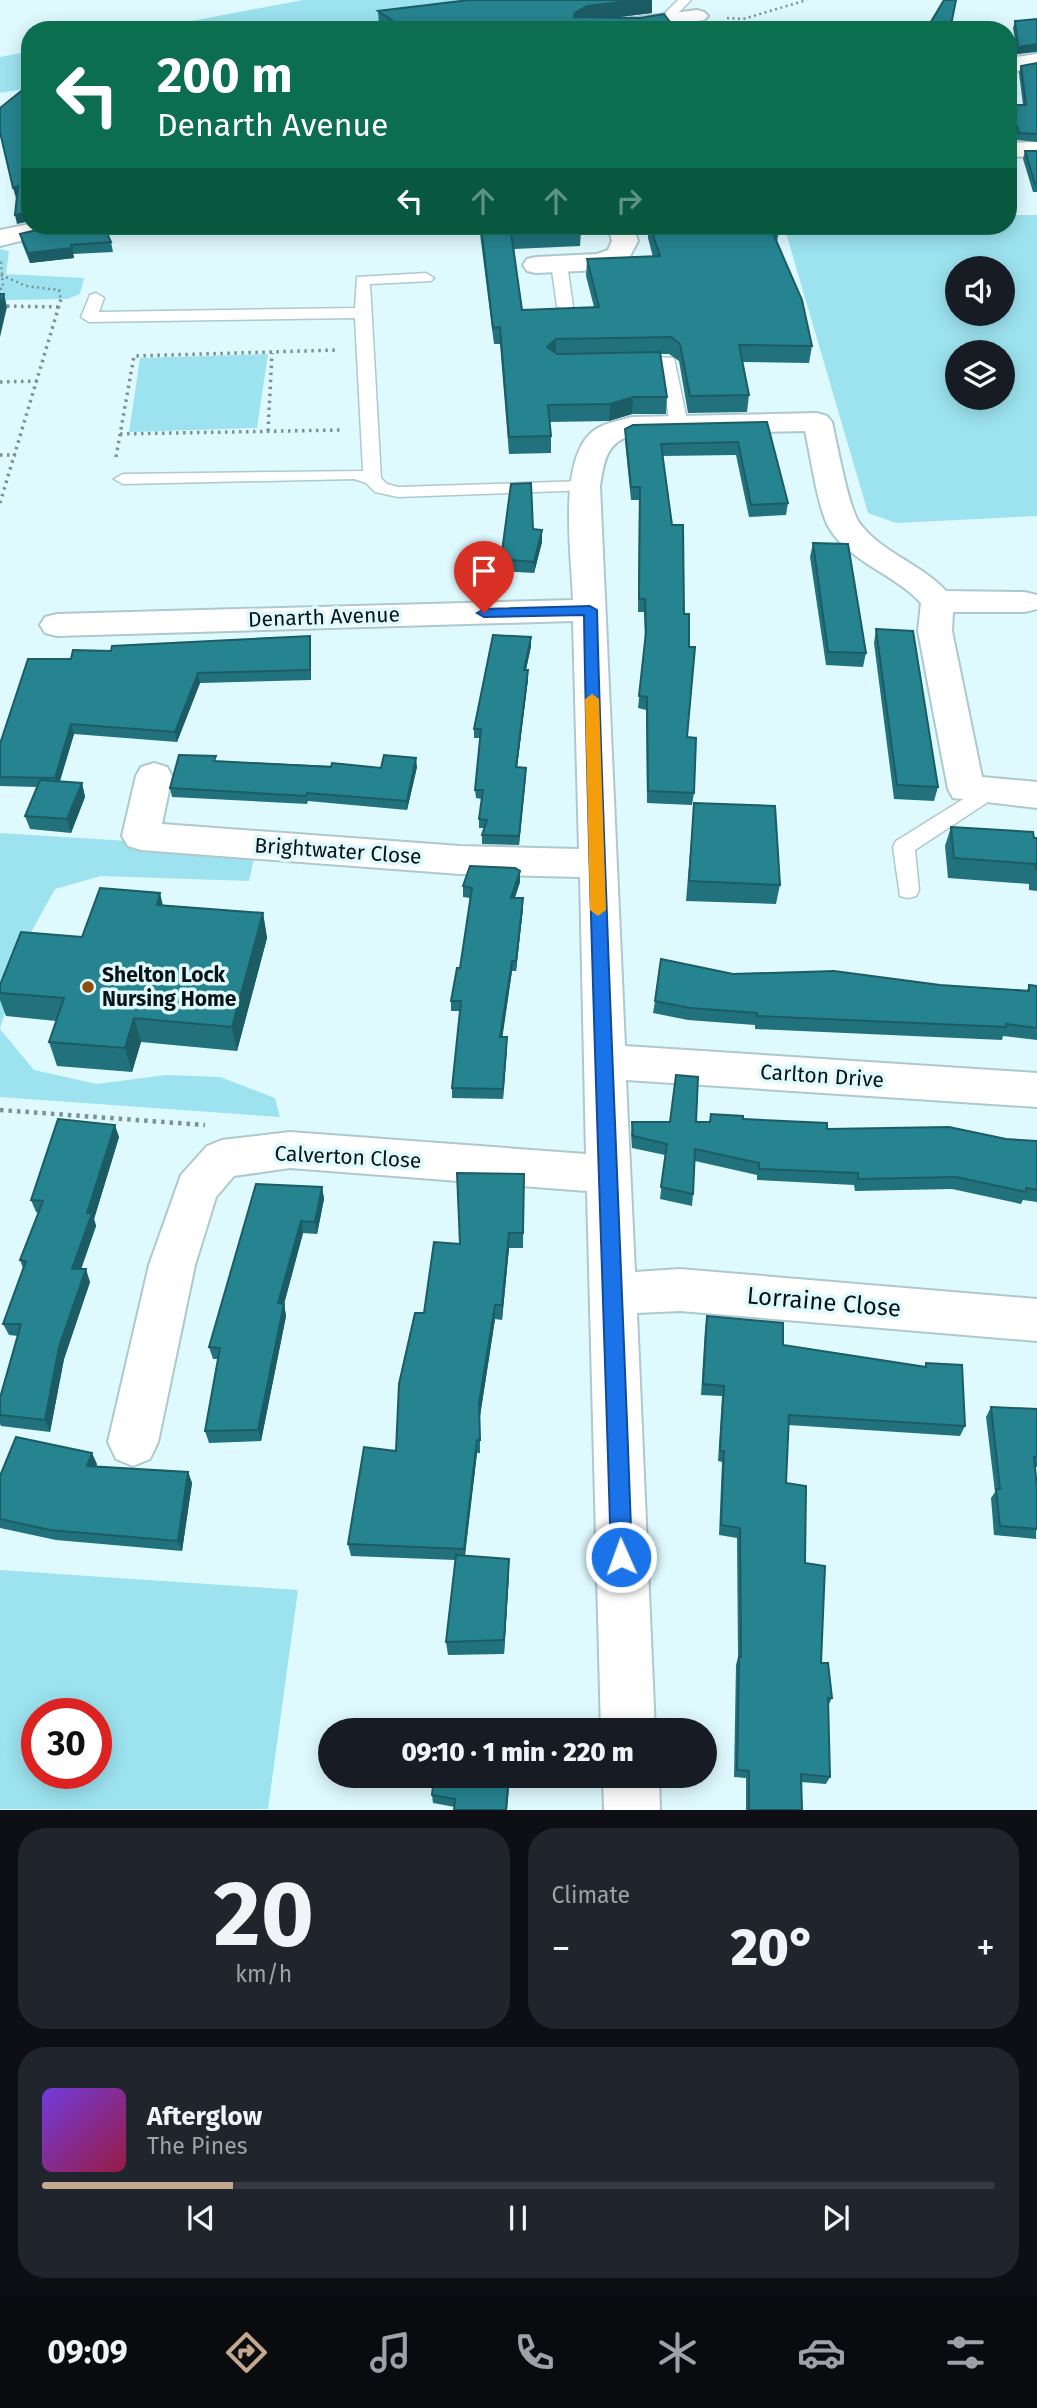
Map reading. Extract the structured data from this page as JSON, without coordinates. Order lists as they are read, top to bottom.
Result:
{
  "streets": {
    "street": [
      "Denarth Avenue",
      "Brightwater Close",
      "Carlton Drive",
      "Calverton Close",
      "Lorraine Close"
    ]
  },
  "places": ["Shelton Lock Nursing Home"],
  "page": {
    "turn": ["200 m", "Denarth Avenue"],
    "limit": "30",
    "trip": "09:10 · 1 min · 220 m",
    "tile": [
      ["20", "km/h"],
      "Climate"
    ],
    "heat": ["−", "20°", "+"],
    "song": ["Afterglow", "The Pines"],
    "tabs": "09:09"
  }
}
